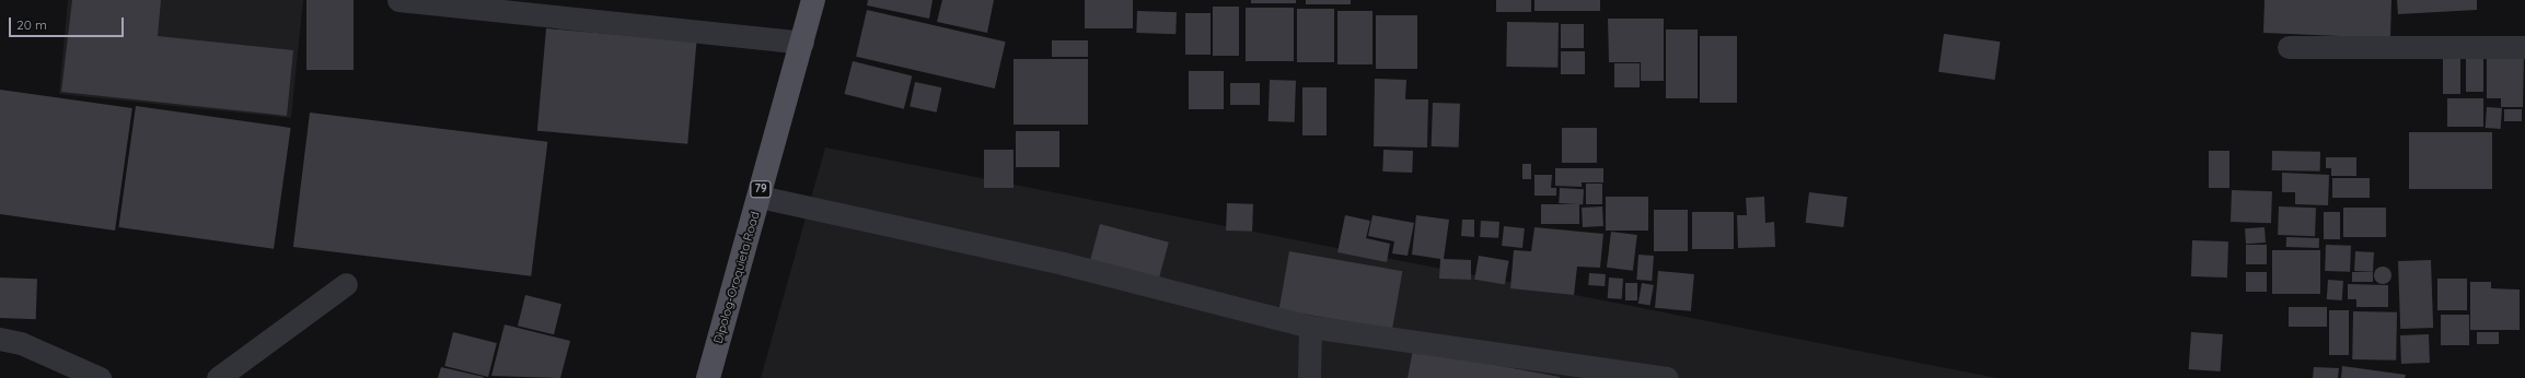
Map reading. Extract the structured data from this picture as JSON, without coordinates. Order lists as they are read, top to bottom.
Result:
{
  "streets": {
    "main road": ["79", "Dipolog-Oroquieta Road"]
  },
  "scale_bar": "20 m"
}
